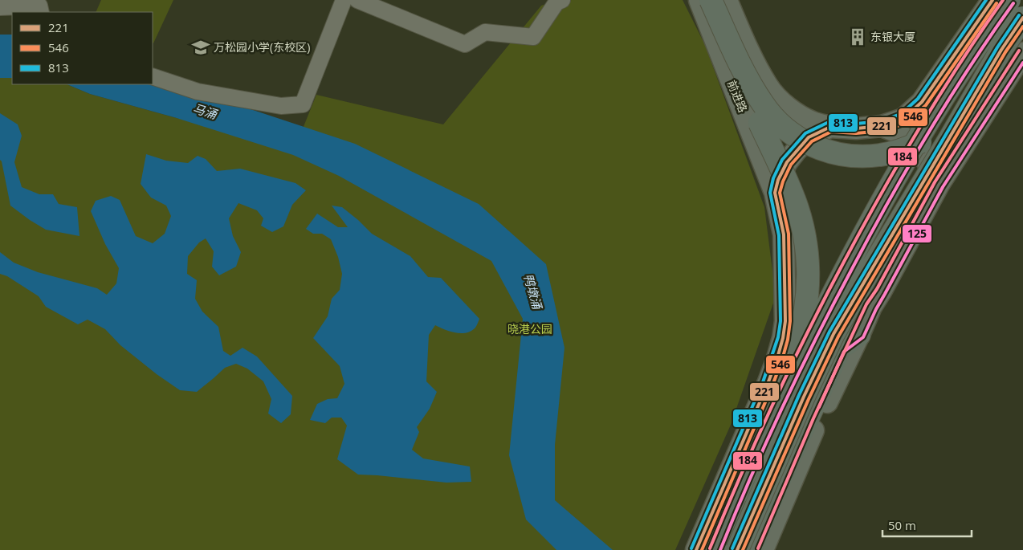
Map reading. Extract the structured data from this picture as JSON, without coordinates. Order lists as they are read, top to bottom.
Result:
{
  "streets": {
    "main road": ["前进路"]
  },
  "water": ["马涌", "鸭墩涌"],
  "parks": ["晓港公园"],
  "places": {
    "building": ["东银大厦"],
    "school or university": ["万松园小学(东校区)"]
  },
  "lines": [
    "transit line 221",
    "transit line 813",
    "transit line 184",
    "transit line 546",
    "transit line 125"
  ],
  "legend": ["221", "546", "813"],
  "scale_bar": "50 m"
}
